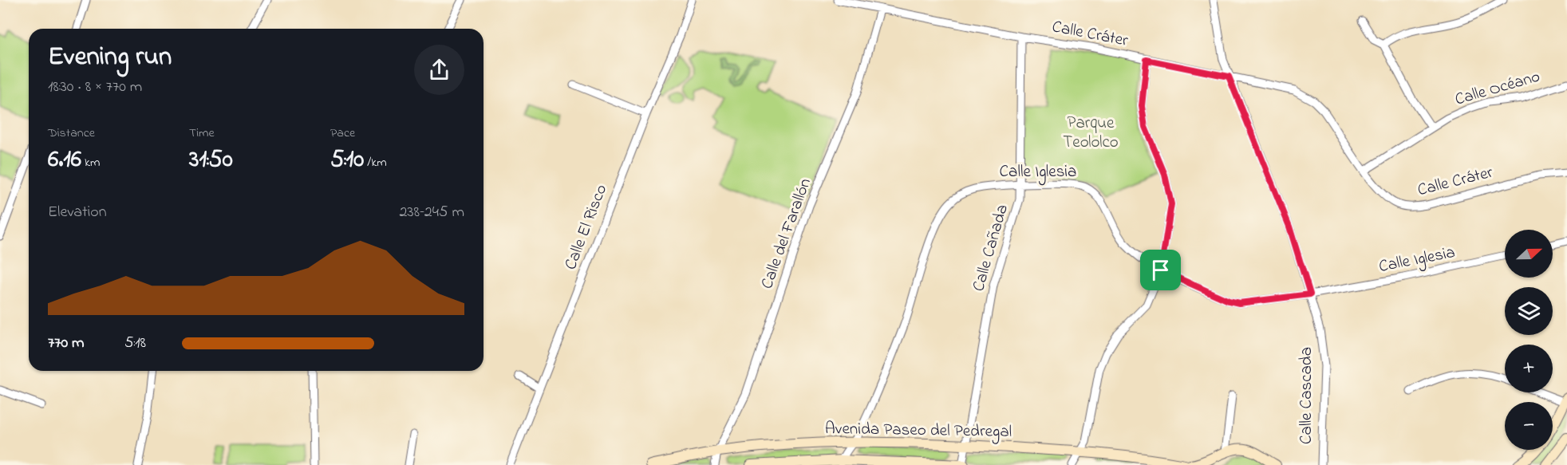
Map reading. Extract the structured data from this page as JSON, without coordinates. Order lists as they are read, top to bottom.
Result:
{
  "streets": {
    "main road": ["Avenida Paseo del Pedregal"],
    "street": [
      "Calle Cráter",
      "Calle Océano",
      "Calle Iglesia",
      "Calle El Risco",
      "Calle del Farallón",
      "Calle Cañada",
      "Calle Cascada"
    ]
  },
  "crossings": [
    ["Calle Cráter", "Calle Océano"],
    ["Calle Cráter", "Calle del Farallón"],
    ["Calle Cráter", "Calle Cañada"],
    ["Calle Cráter", "Calle Cascada"],
    ["Calle Iglesia", "Calle Cañada"],
    ["Calle Iglesia", "Calle Cascada"],
    ["Calle Iglesia", "Avenida Paseo del Pedregal"],
    ["Calle del Farallón", "Avenida Paseo del Pedregal"],
    ["Calle Cañada", "Avenida Paseo del Pedregal"]
  ],
  "parks": ["Parque Teololco"],
  "north": "right",
  "page": {
    "heading": ["Evening run", "18:30 · 8 × 770 m"],
    "stats": [
      ["Distance", "6.16 km"],
      ["Time", "31:50"],
      ["Pace", "5:10 /km"]
    ],
    "chart": ["Elevation", "238–245 m"],
    "map_buttons": ["+", "−"],
    "list": [
      {
        "name": "770 m",
        "note": "5:18"
      }
    ]
  }
}
